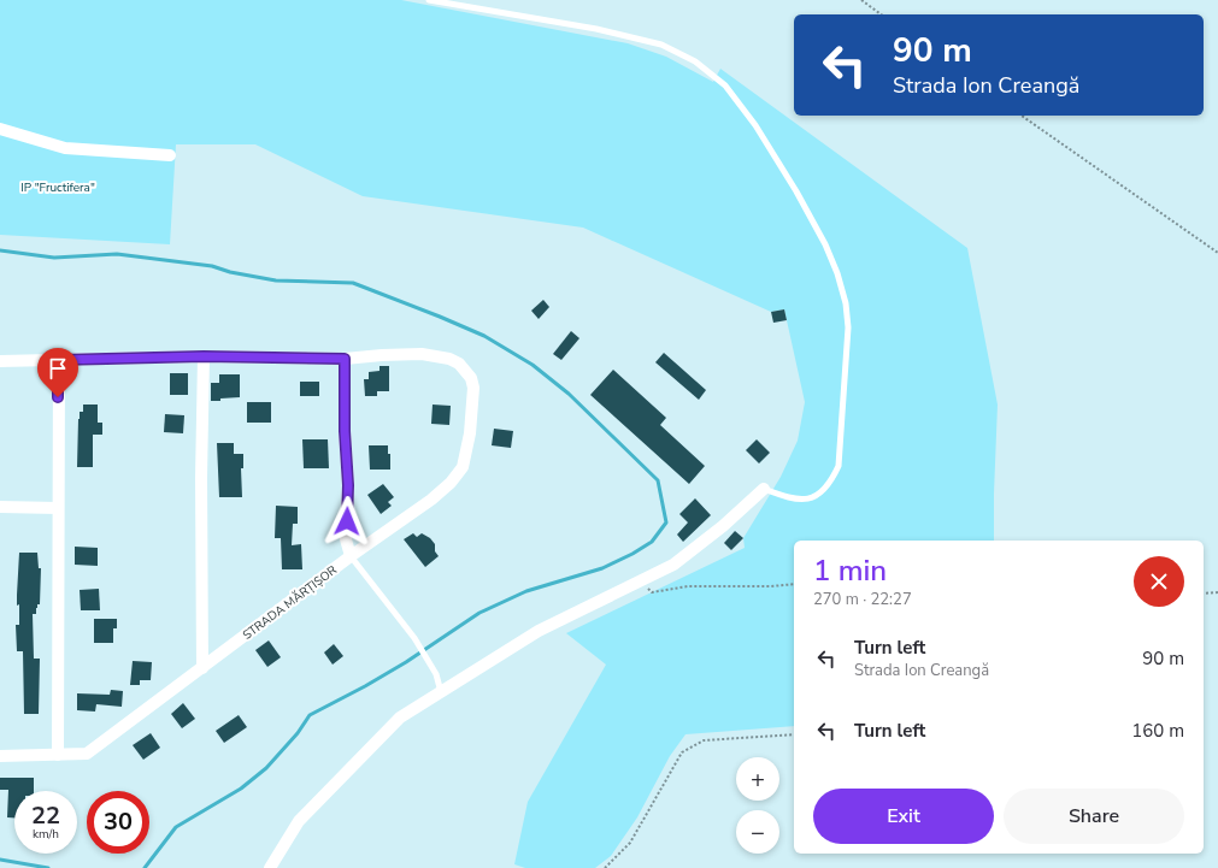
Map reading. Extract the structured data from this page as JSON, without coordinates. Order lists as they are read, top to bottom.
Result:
{
  "streets": {
    "street": ["STRADA MĂRȚIȘOR"]
  },
  "parks": ["IP \"Fructifera\""],
  "page": {
    "turn": ["90 m", "Strada Ion Creangă"],
    "heading": ["1 min", "270 m · 22:27"],
    "list": [
      {
        "name": "Turn left",
        "note": "Strada Ion Creangă",
        "value": "90 m"
      },
      {
        "name": "Turn left",
        "value": "160 m"
      }
    ],
    "map_buttons": ["+", "−"],
    "buttons": ["Exit", "Share"],
    "speed": "22 km/h",
    "limit": "30"
  }
}
